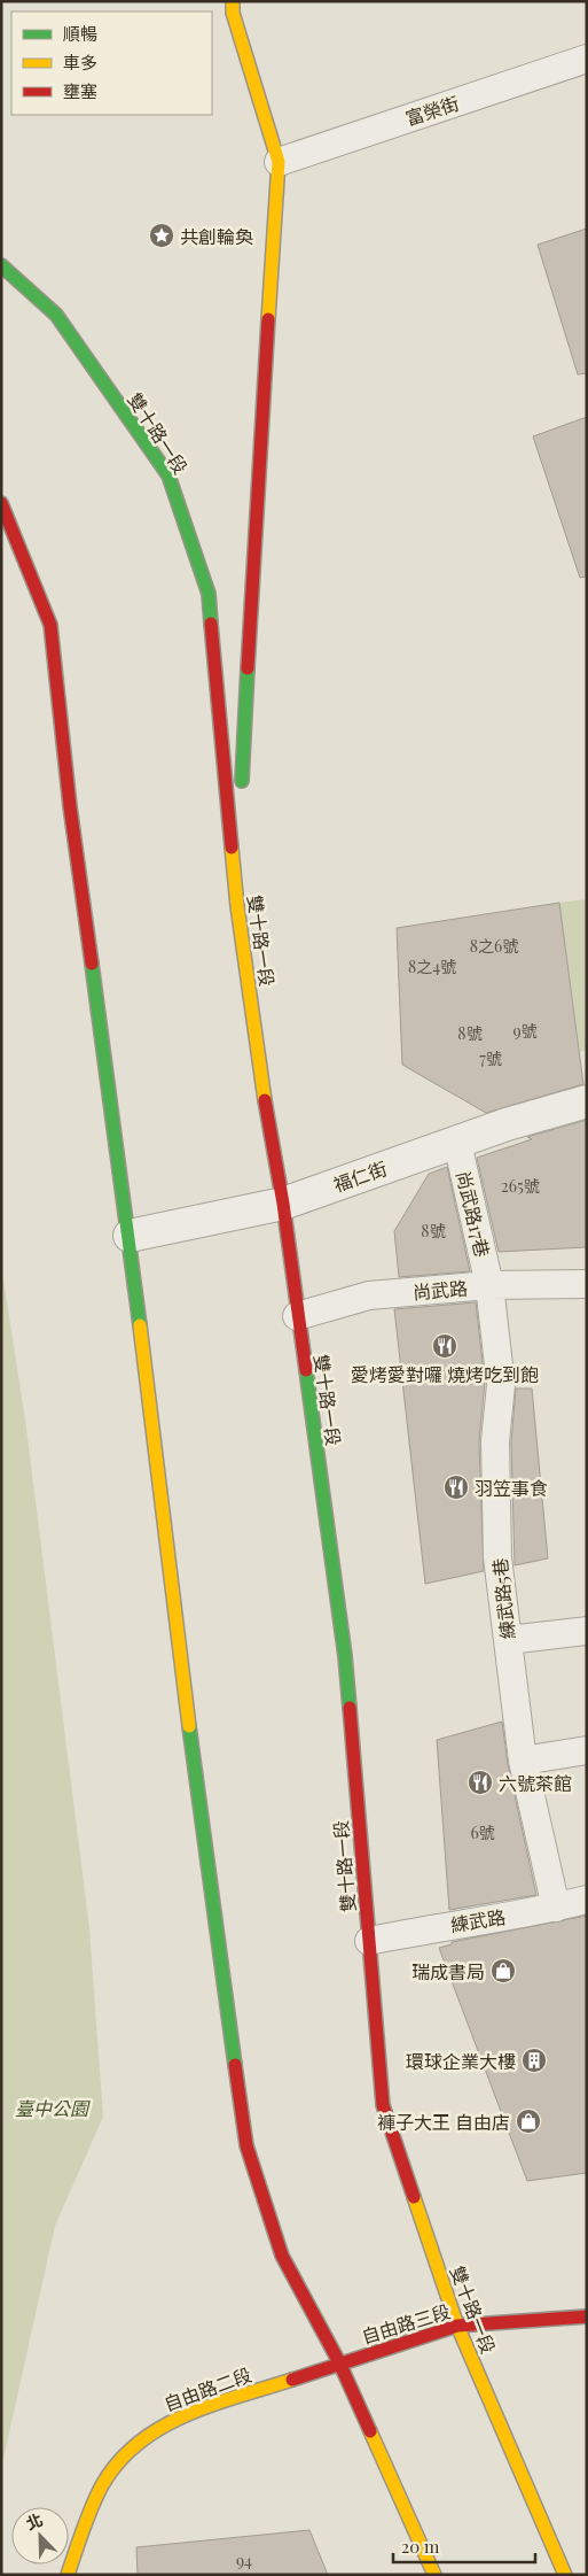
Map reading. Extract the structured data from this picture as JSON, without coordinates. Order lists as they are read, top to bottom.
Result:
{
  "streets": {
    "main road": ["雙十路一段", "自由路三段", "自由路二段"],
    "street": ["福仁街"],
    "lane": [
      "富榮街",
      "尚武路17巷",
      "尚武路",
      "練武路5巷",
      "練武路"
    ]
  },
  "crossings": [
    ["雙十路一段", "福仁街"],
    ["雙十路一段", "尚武路"],
    ["雙十路一段", "練武路"],
    ["雙十路一段", "自由路三段"],
    ["福仁街", "尚武路17巷"],
    ["尚武路17巷", "尚武路"],
    ["尚武路17巷", "練武路5巷"],
    ["尚武路", "練武路5巷"],
    ["練武路5巷", "練武路"],
    ["自由路三段", "自由路二段"]
  ],
  "parks": ["臺中公園"],
  "places": {
    "place": ["共創輪奐"],
    "restaurant": ["愛烤愛對囉 燒烤吃到飽", "羽笠事食", "六號茶館"],
    "shop": ["瑞成書局", "褲子大王 自由店"],
    "building": ["環球企業大樓"]
  },
  "house_numbers": [
    "8之6號",
    "8之4號",
    "9號",
    "8號",
    "7號",
    "265號",
    "8號",
    "6號",
    "94"
  ],
  "legend": ["順暢", "車多", "壅塞"],
  "scale_bar": "20 m",
  "north": "top left"
}
